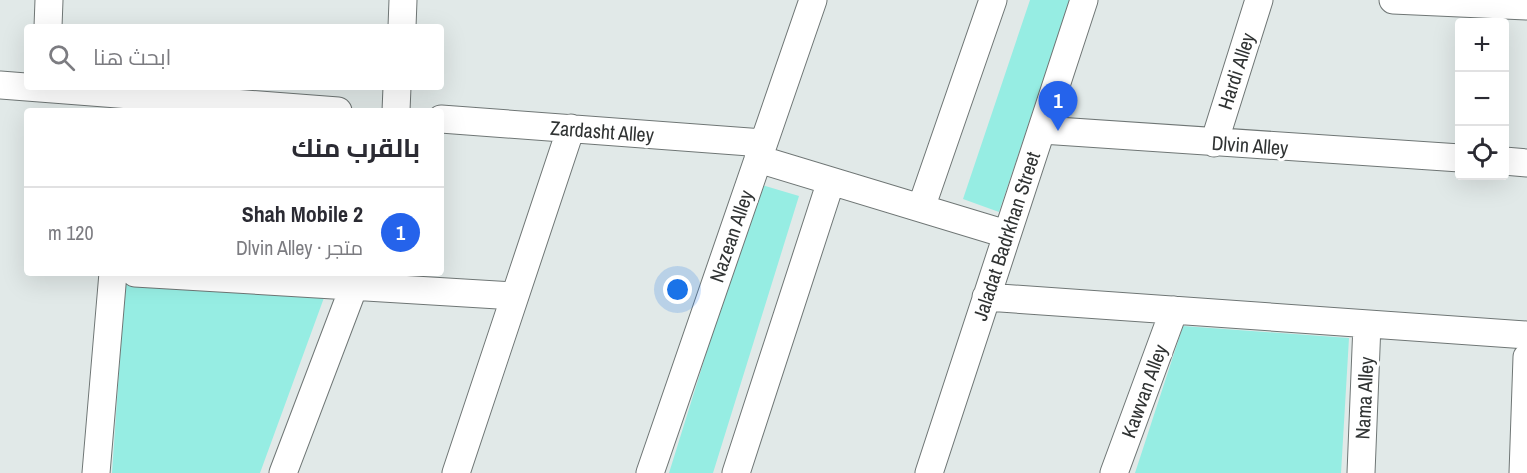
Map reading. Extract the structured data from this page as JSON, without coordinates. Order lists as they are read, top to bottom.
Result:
{
  "streets": {
    "street": [
      "Hardi Alley",
      "Zardasht Alley",
      "Dlvin Alley",
      "Nazean Alley",
      "Jaladat Badrkhan Street",
      "Kawvan Alley",
      "Nama Alley"
    ]
  },
  "crossings": [
    ["Hardi Alley", "Dlvin Alley"],
    ["Zardasht Alley", "Nazean Alley"],
    ["Zardasht Alley", "Jaladat Badrkhan Street"],
    ["Dlvin Alley", "Jaladat Badrkhan Street"]
  ],
  "page": {
    "map_buttons": ["+", "−"],
    "search": "ابحث هنا",
    "pins": "1",
    "heading": "بالقرب منك",
    "list": [
      {
        "mark": "1",
        "name": "Shah Mobile 2",
        "note": "متجر · Dlvin Alley",
        "value": "120 m"
      }
    ]
  }
}
